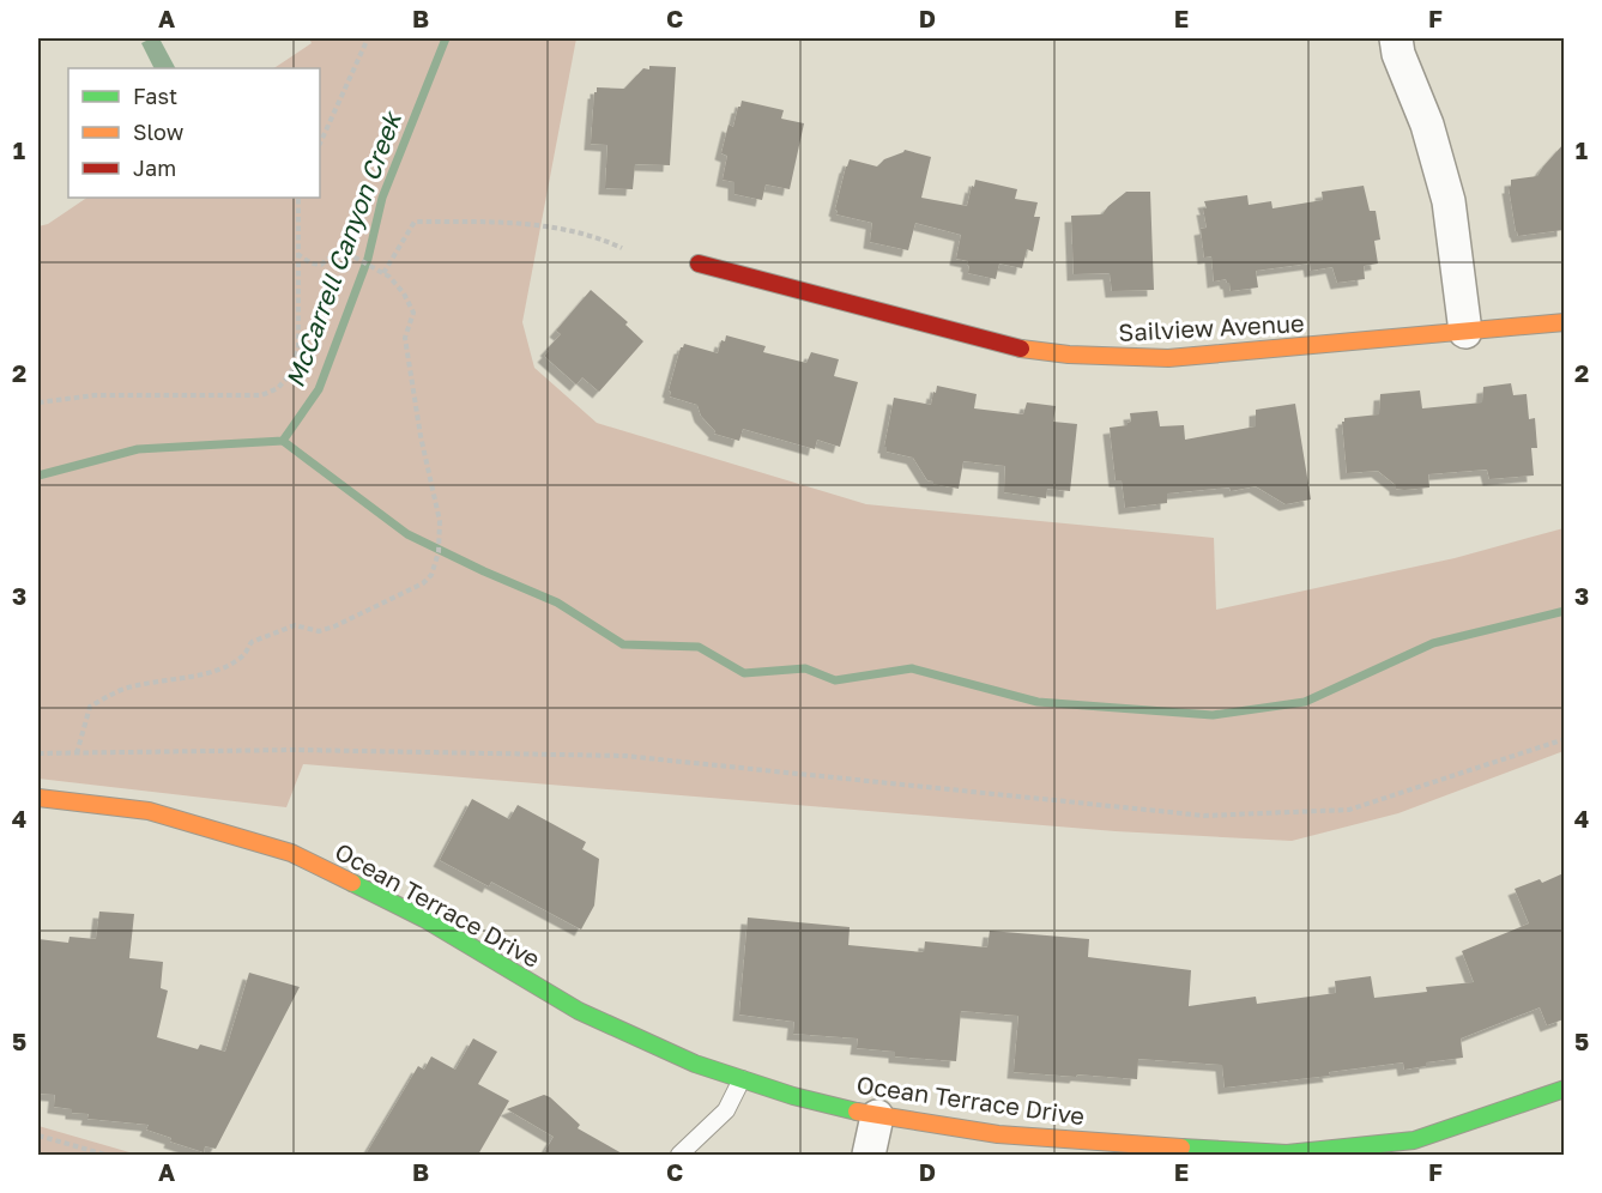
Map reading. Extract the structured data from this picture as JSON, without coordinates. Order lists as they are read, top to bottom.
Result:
{
  "streets": {
    "street": ["Sailview Avenue", "Ocean Terrace Drive"]
  },
  "water": ["McCarrell Canyon Creek"],
  "legend": ["Fast", "Slow", "Jam"],
  "grid": {
    "columns": [
      "A",
      "B",
      "C",
      "D",
      "E",
      "F"
    ],
    "rows": [
      "1",
      "2",
      "3",
      "4",
      "5"
    ]
  }
}
